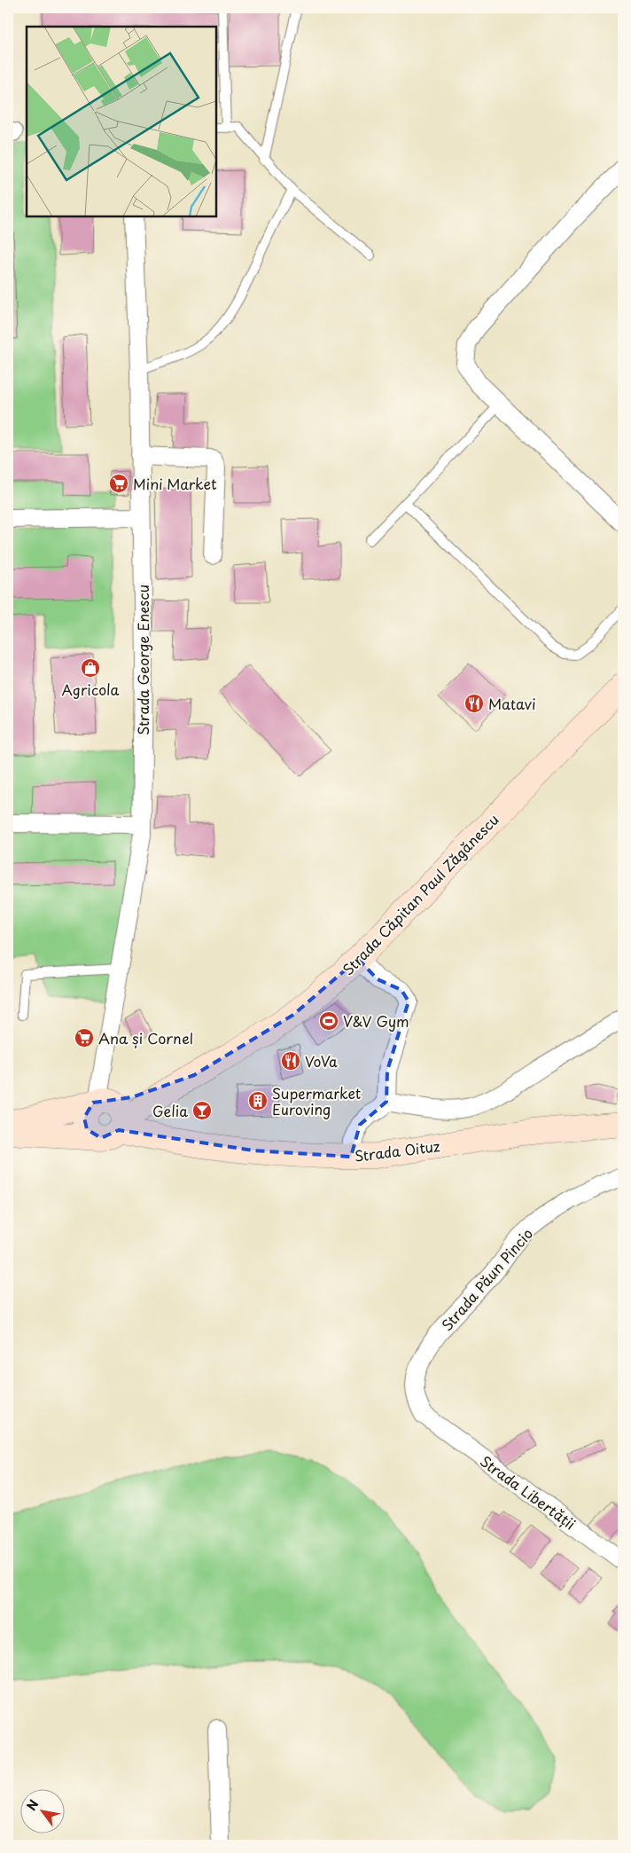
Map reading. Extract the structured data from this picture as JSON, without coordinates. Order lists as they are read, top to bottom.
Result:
{
  "streets": {
    "main road": ["Strada Căpitan Paul Zăgănescu", "Strada Oituz"],
    "street": ["Strada George Enescu", "Strada Păun Pincio", "Strada Libertății"]
  },
  "crossings": [
    ["Strada George Enescu", "Strada Căpitan Paul Zăgănescu"],
    ["Strada George Enescu", "Strada Oituz"],
    ["Strada Căpitan Paul Zăgănescu", "Strada Oituz"],
    ["Strada Păun Pincio", "Strada Libertății"]
  ],
  "places": {
    "supermarket": ["Mini Market", "Ana și Cornel"],
    "shop": ["Agricola"],
    "restaurant": ["Matavi", "VoVa"],
    "sports": ["V&V Gym"],
    "building": ["Supermarket Euroving"],
    "bar": ["Gelia"]
  },
  "north": "top left"
}
